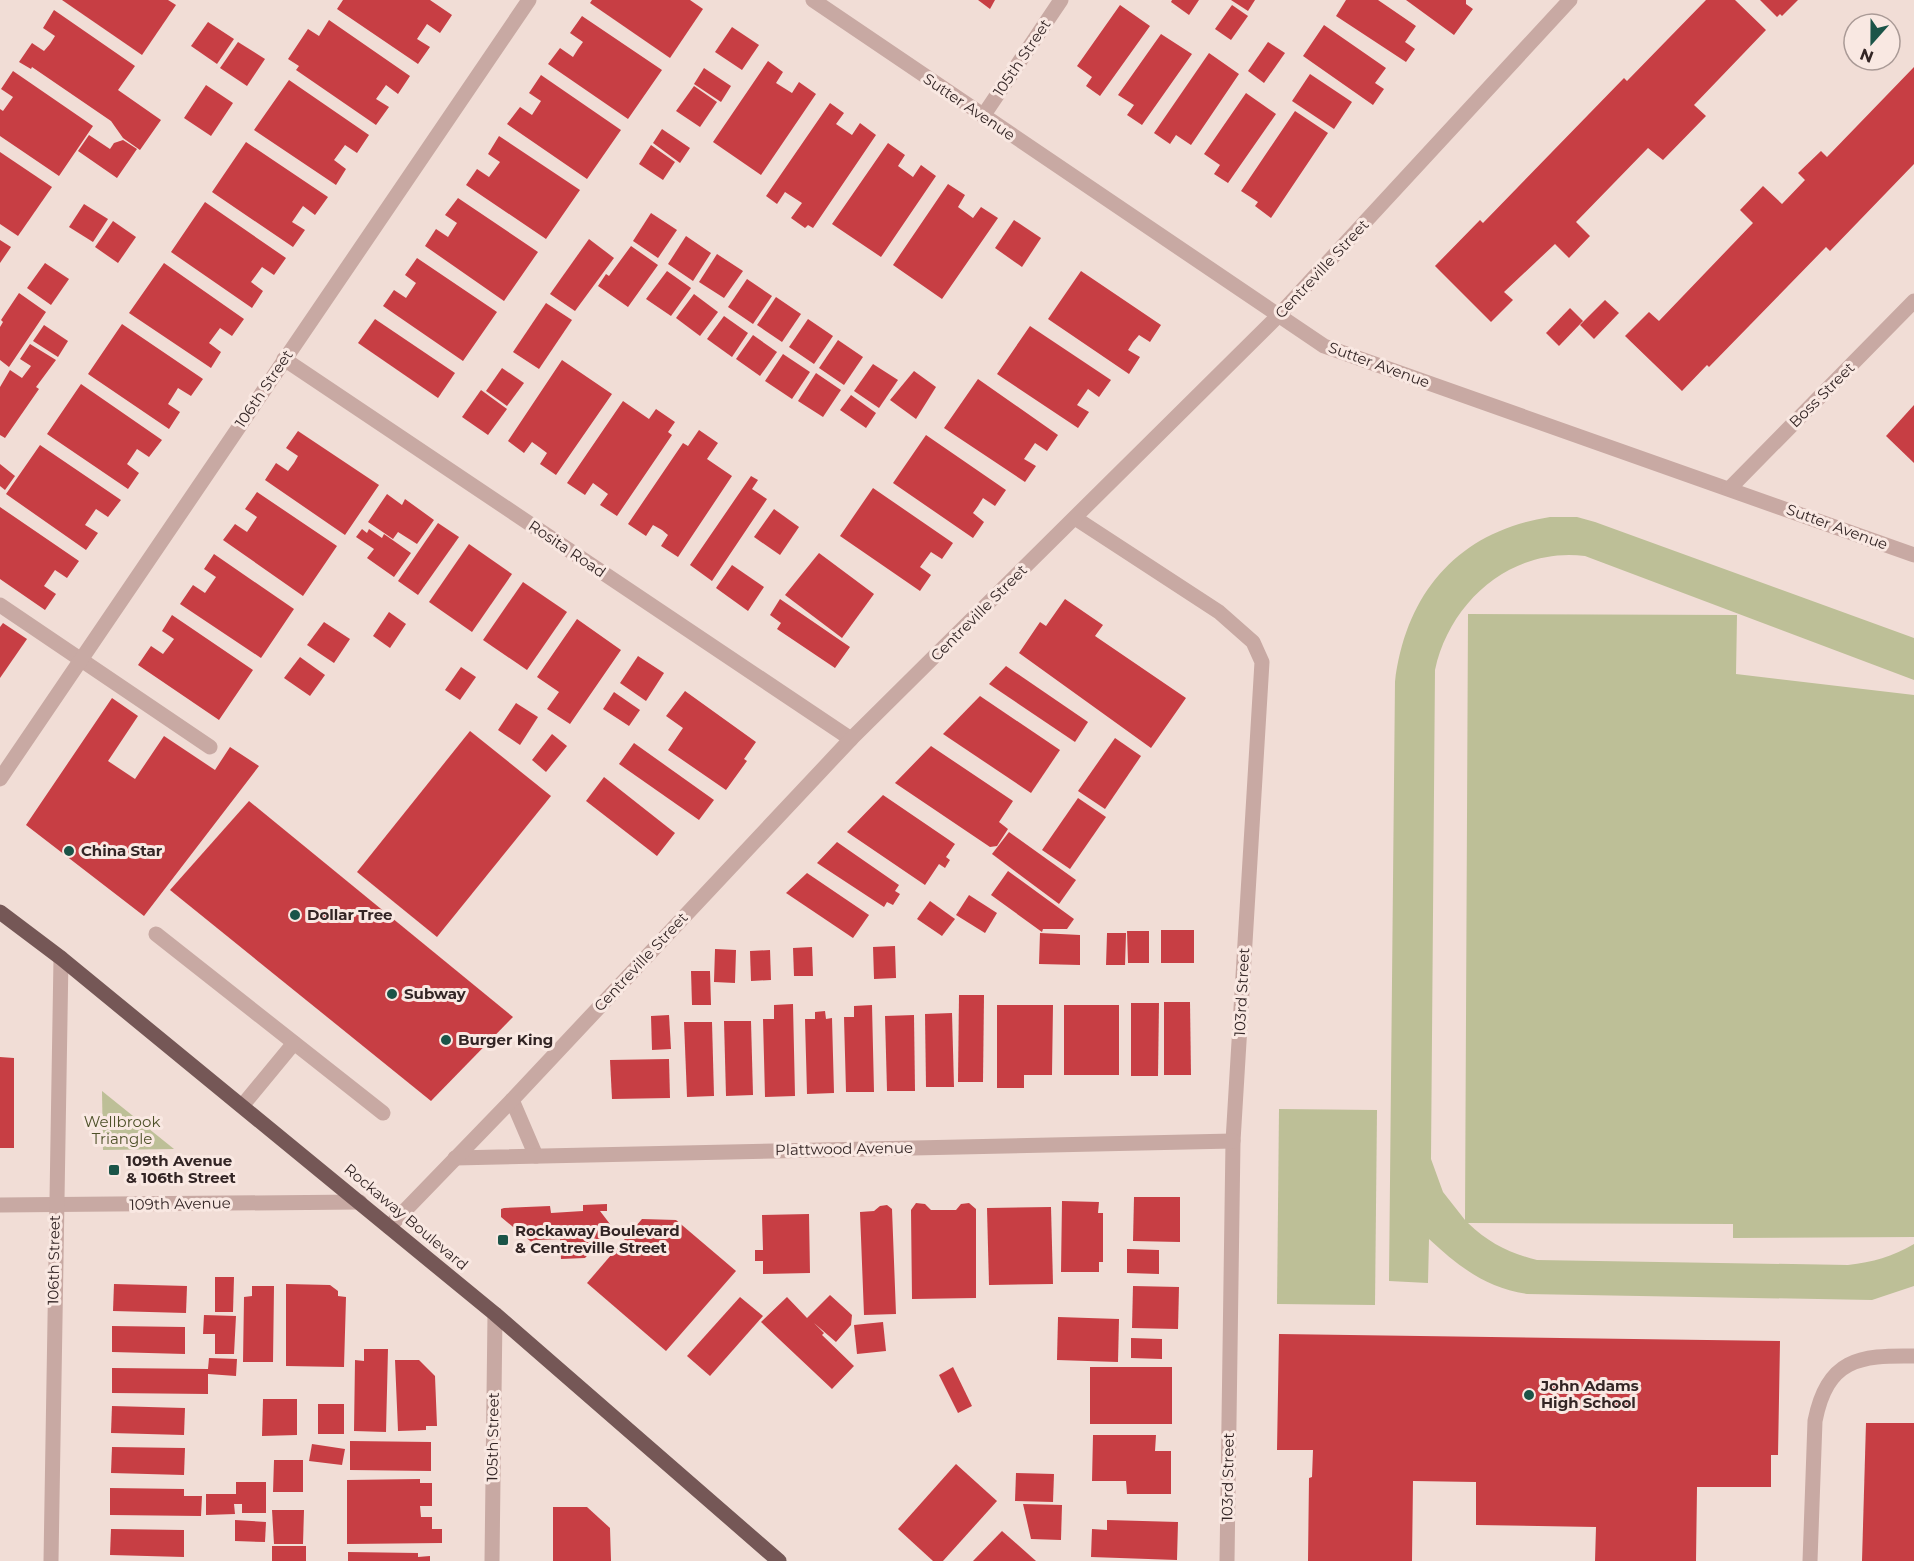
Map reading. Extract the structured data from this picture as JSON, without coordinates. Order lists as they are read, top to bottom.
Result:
{
  "streets": {
    "main road": ["Rockaway Boulevard"],
    "street": [
      "105th Street",
      "Sutter Avenue",
      "Centreville Street",
      "106th Street",
      "Boss Street",
      "Rosita Road",
      "103rd Street",
      "Plattwood Avenue",
      "109th Avenue"
    ]
  },
  "crossings": [
    ["105th Street", "Sutter Avenue"],
    ["105th Street", "Rockaway Boulevard"],
    ["Sutter Avenue", "Centreville Street"],
    ["Sutter Avenue", "Boss Street"],
    ["Centreville Street", "Rosita Road"],
    ["Centreville Street", "103rd Street"],
    ["Centreville Street", "Plattwood Avenue"],
    ["Centreville Street", "Rockaway Boulevard"],
    ["106th Street", "Rosita Road"],
    ["106th Street", "109th Avenue"],
    ["106th Street", "Rockaway Boulevard"],
    ["103rd Street", "Plattwood Avenue"],
    ["109th Avenue", "Rockaway Boulevard"]
  ],
  "parks": ["Wellbrook Triangle"],
  "places": {
    "other": [
      "China Star",
      "Dollar Tree",
      "Subway",
      "Burger King",
      "John Adams High School"
    ],
    "transit": ["109th Avenue & 106th Street", "Rockaway Boulevard & Centreville Street"]
  },
  "north": "bottom"
}
